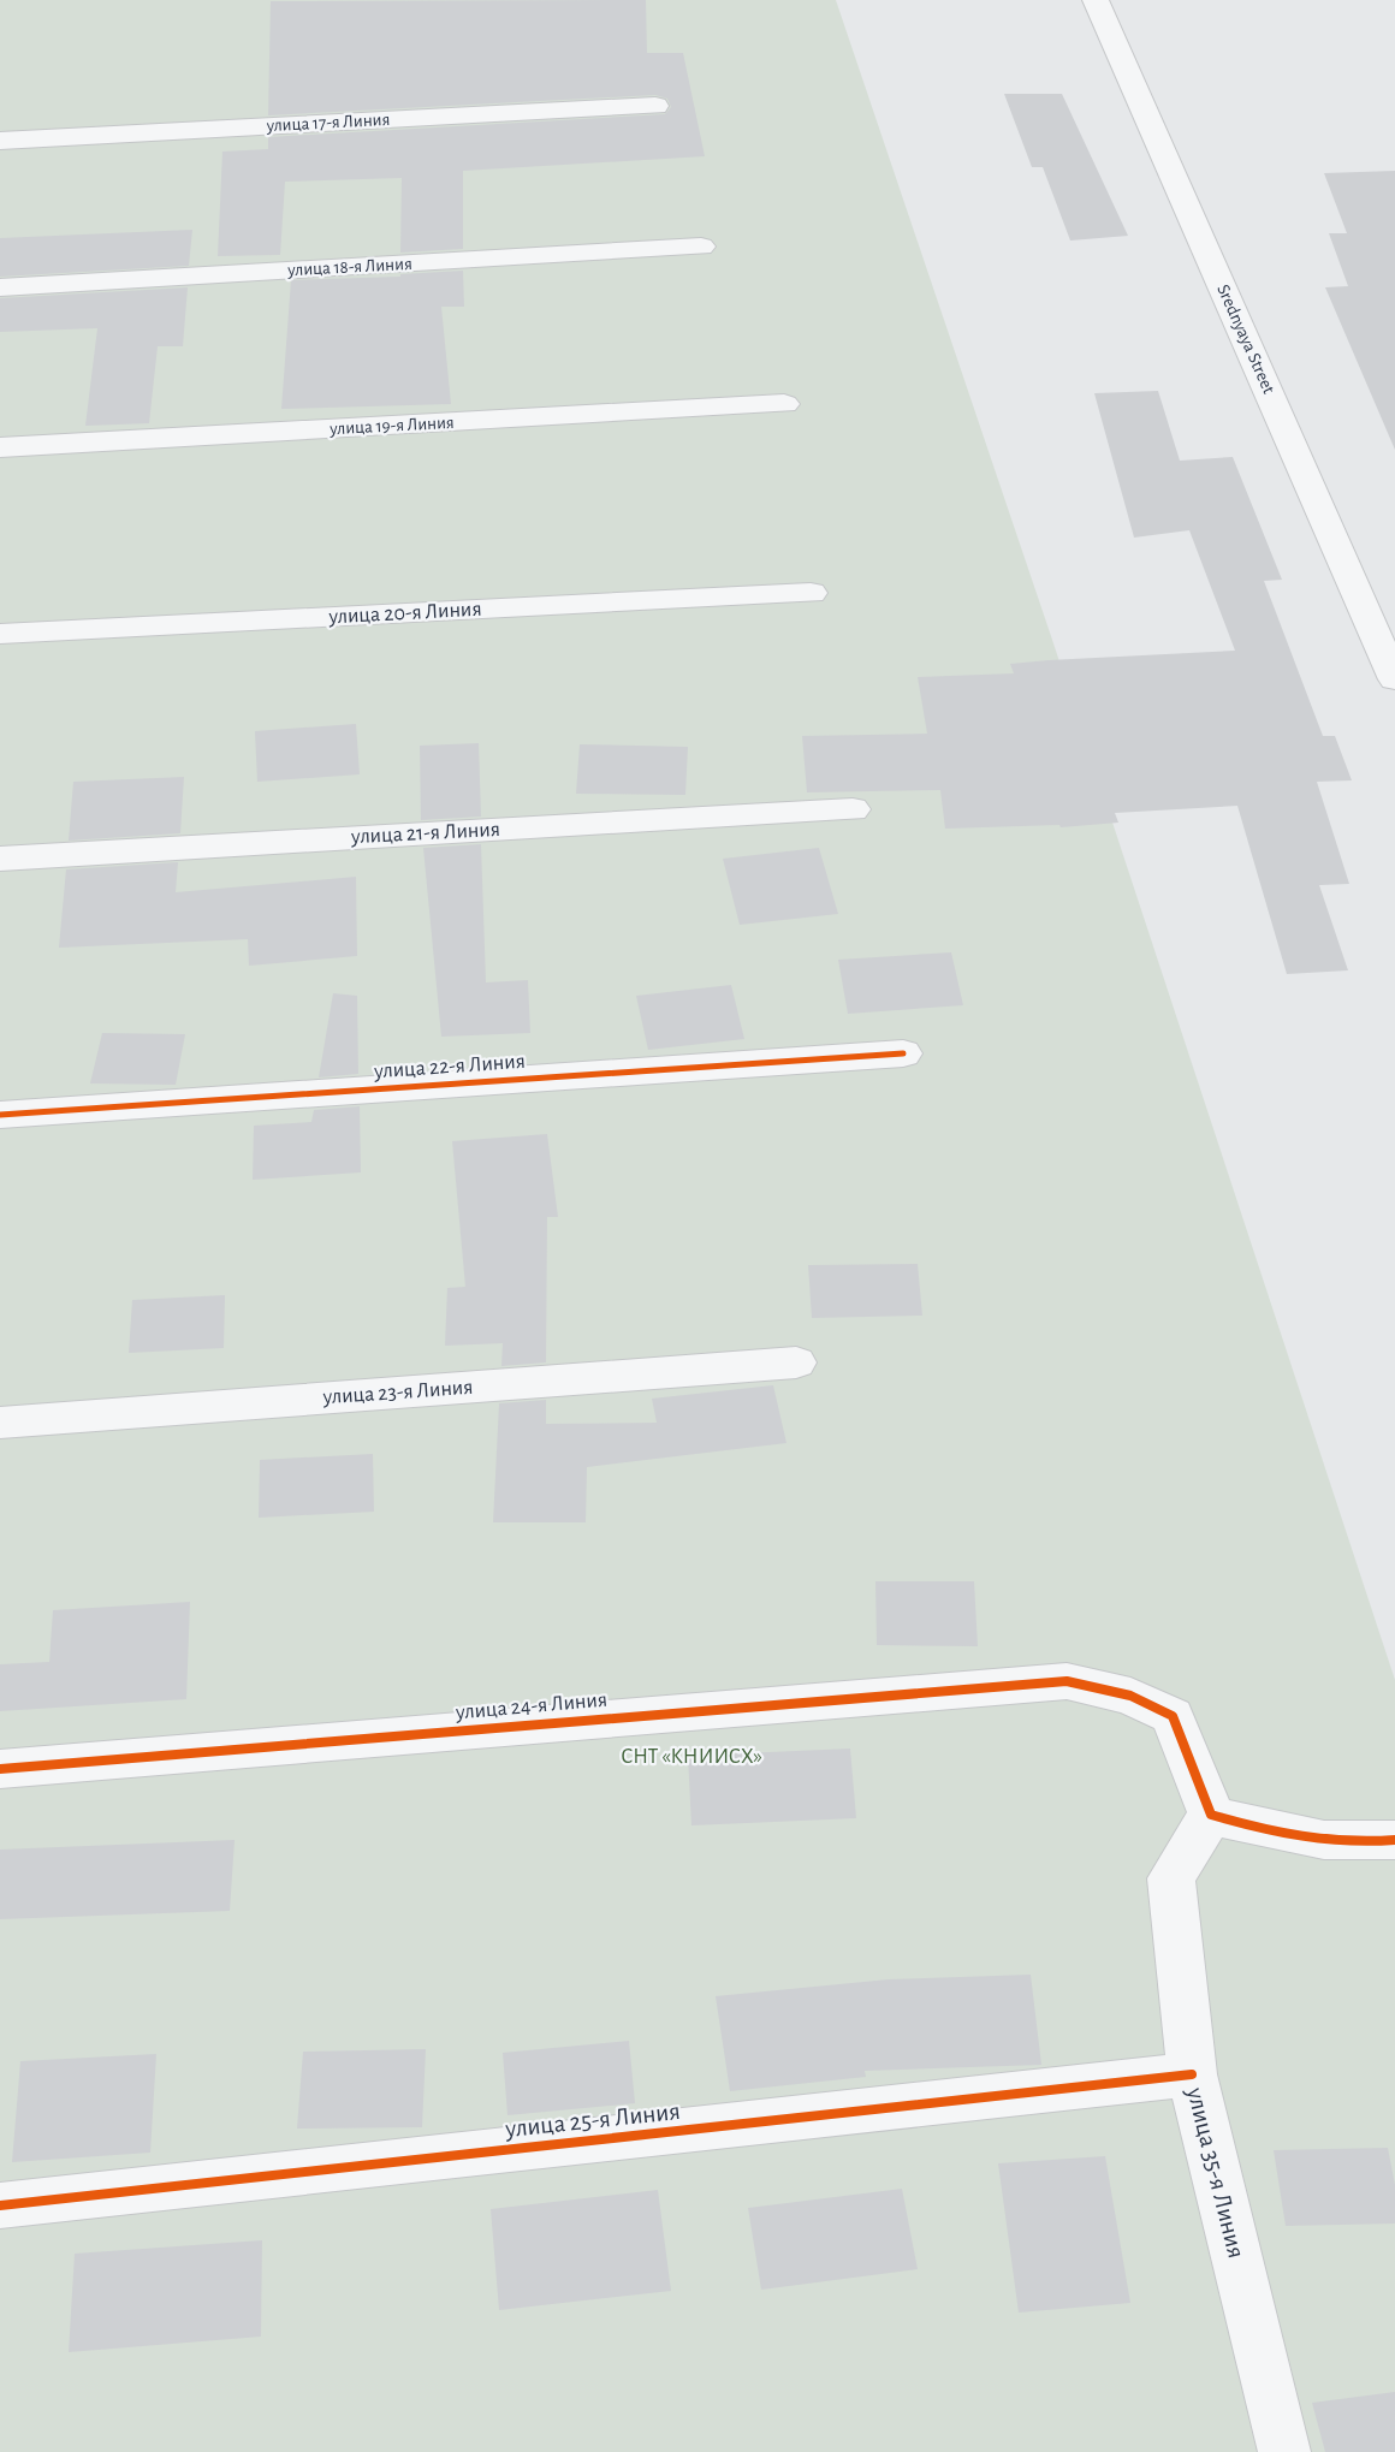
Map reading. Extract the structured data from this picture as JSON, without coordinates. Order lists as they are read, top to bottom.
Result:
{
  "streets": {
    "street": [
      "улица 17-я Линия",
      "улица 18-я Линия",
      "Srednyaya Street",
      "улица 19-я Линия",
      "улица 20-я Линия",
      "улица 21-я Линия",
      "улица 22-я Линия",
      "улица 23-я Линия",
      "улица 24-я Линия",
      "улица 25-я Линия",
      "улица 35-я Линия"
    ]
  },
  "crossings": [
    ["улица 24-я Линия", "улица 35-я Линия"],
    ["улица 25-я Линия", "улица 35-я Линия"]
  ],
  "parks": ["СНТ «КНИИСХ»"]
}
